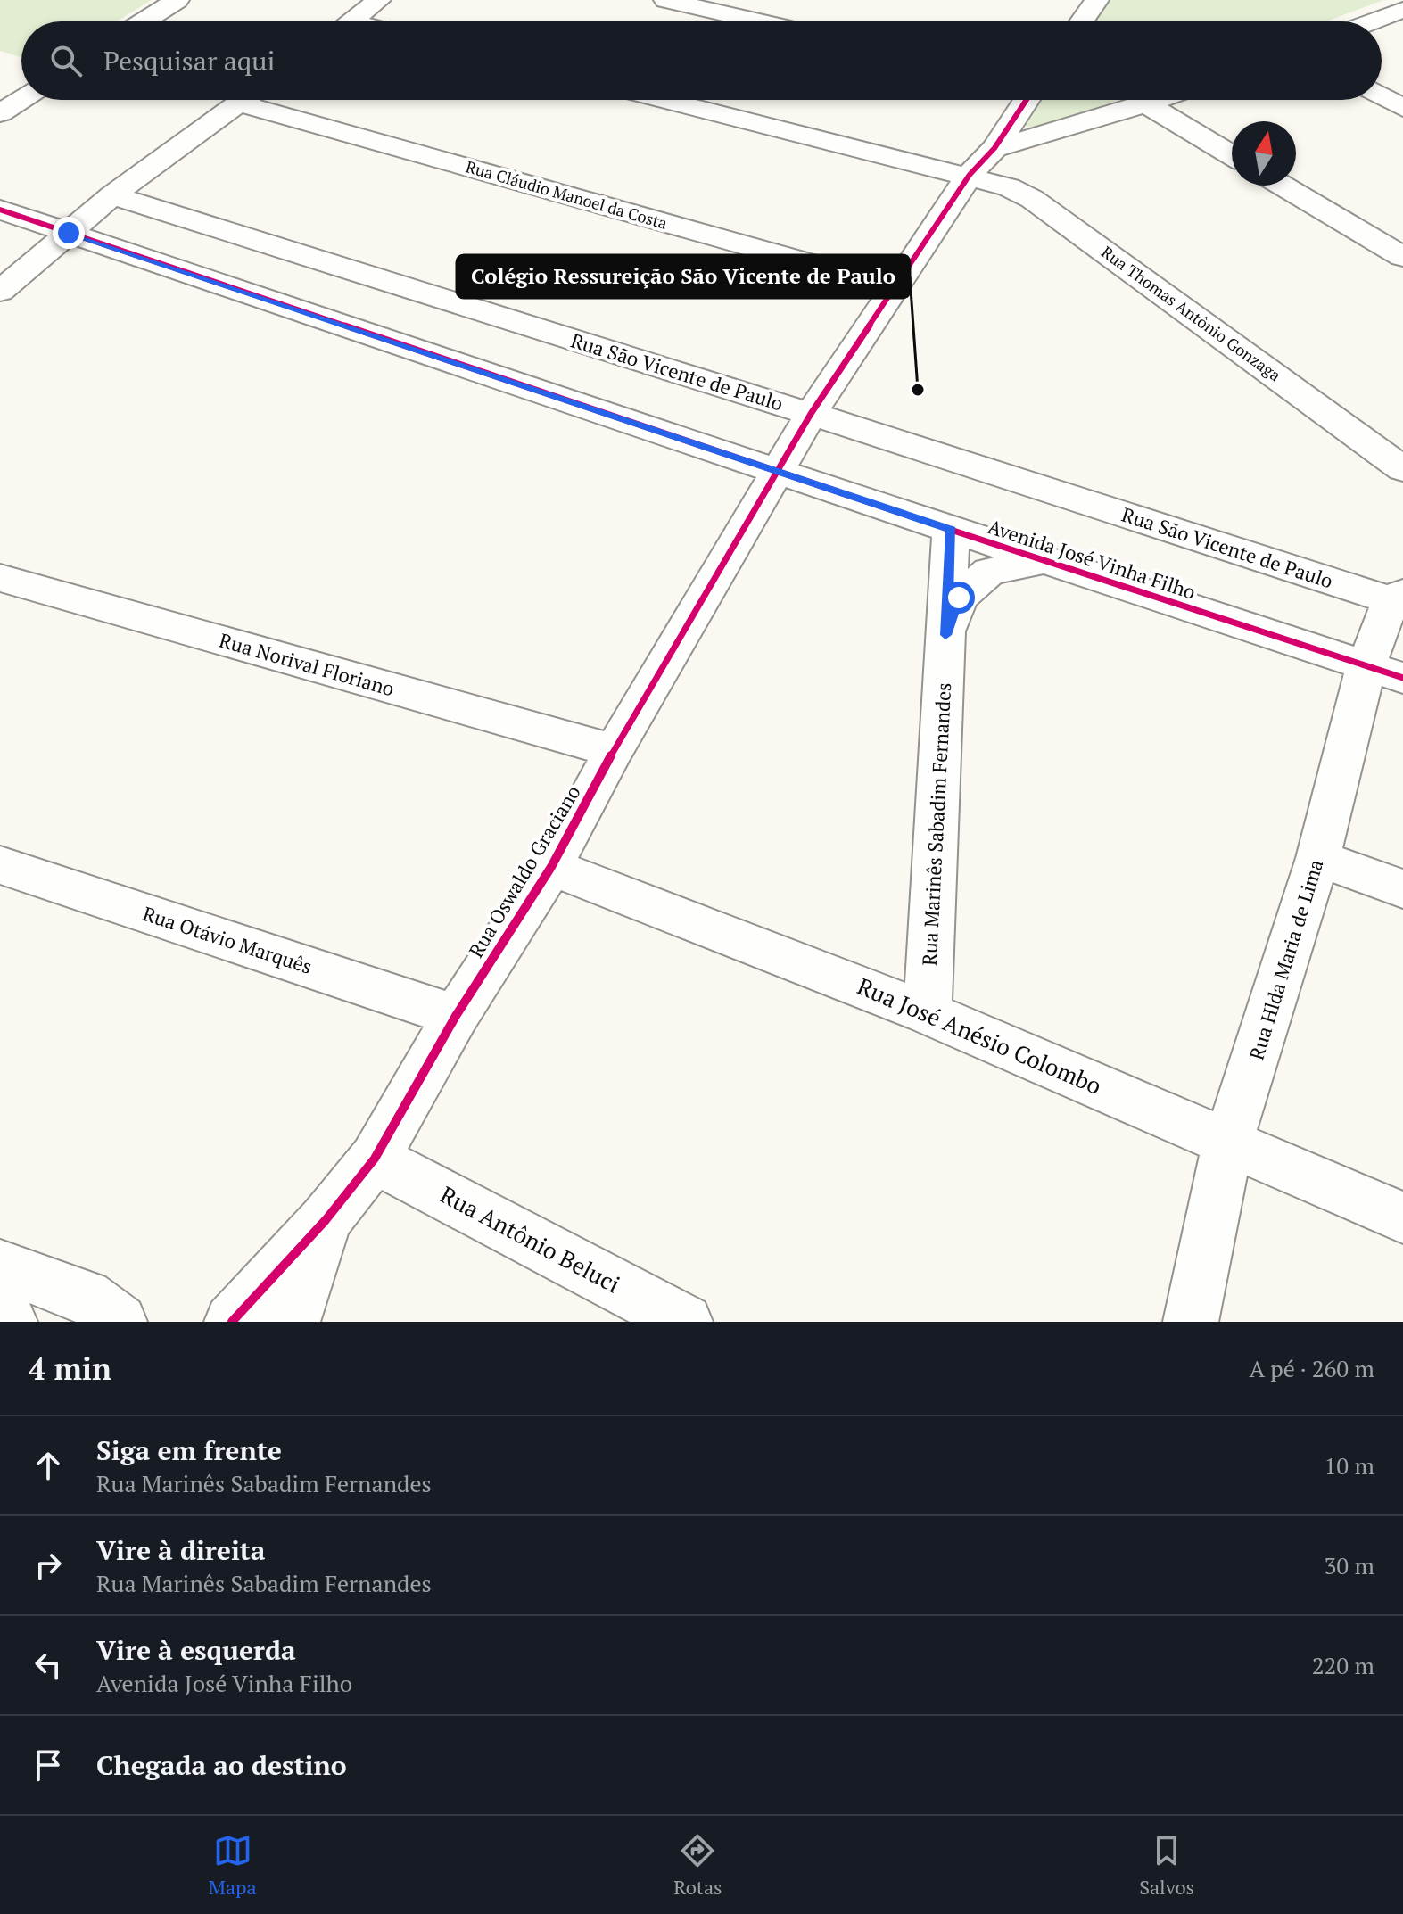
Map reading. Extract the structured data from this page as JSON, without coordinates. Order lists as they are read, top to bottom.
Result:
{
  "streets": {
    "street": [
      "Rua Cláudio Manoel da Costa",
      "Rua Thomas Antônio Gonzaga",
      "Rua São Vicente de Paulo",
      "Avenida José Vinha Filho",
      "Rua Norival Floriano",
      "Rua Marinês Sabadim Fernandes",
      "Rua Oswaldo Graciano",
      "Rua Otávio Marquês",
      "Rua Hlda Maria de Lima",
      "Rua José Anésio Colombo",
      "Rua Antônio Beluci"
    ]
  },
  "crossings": [
    ["Rua Cláudio Manoel da Costa", "Rua Oswaldo Graciano"],
    ["Rua Thomas Antônio Gonzaga", "Rua Oswaldo Graciano"],
    ["Rua São Vicente de Paulo", "Rua Oswaldo Graciano"],
    ["Rua São Vicente de Paulo", "Rua Hlda Maria de Lima"],
    ["Avenida José Vinha Filho", "Rua Marinês Sabadim Fernandes"],
    ["Avenida José Vinha Filho", "Rua Oswaldo Graciano"],
    ["Avenida José Vinha Filho", "Rua Hlda Maria de Lima"],
    ["Rua Norival Floriano", "Rua Oswaldo Graciano"],
    ["Rua Marinês Sabadim Fernandes", "Rua José Anésio Colombo"],
    ["Rua Oswaldo Graciano", "Rua Otávio Marquês"],
    ["Rua Oswaldo Graciano", "Rua José Anésio Colombo"],
    ["Rua Oswaldo Graciano", "Rua Antônio Beluci"],
    ["Rua Hlda Maria de Lima", "Rua José Anésio Colombo"]
  ],
  "places": ["Colégio Ressureição São Vicente de Paulo"],
  "north": "top",
  "page": {
    "search": "Pesquisar aqui",
    "heading": ["4 min", "A pé · 260 m"],
    "list": [
      ["Siga em frente", "Rua Marinês Sabadim Fernandes", "10 m"],
      ["Vire à direita", "Rua Marinês Sabadim Fernandes", "30 m"],
      ["Vire à esquerda", "Avenida José Vinha Filho", "220 m"],
      "Chegada ao destino"
    ],
    "nav": ["Mapa", "Rotas", "Salvos"]
  }
}
